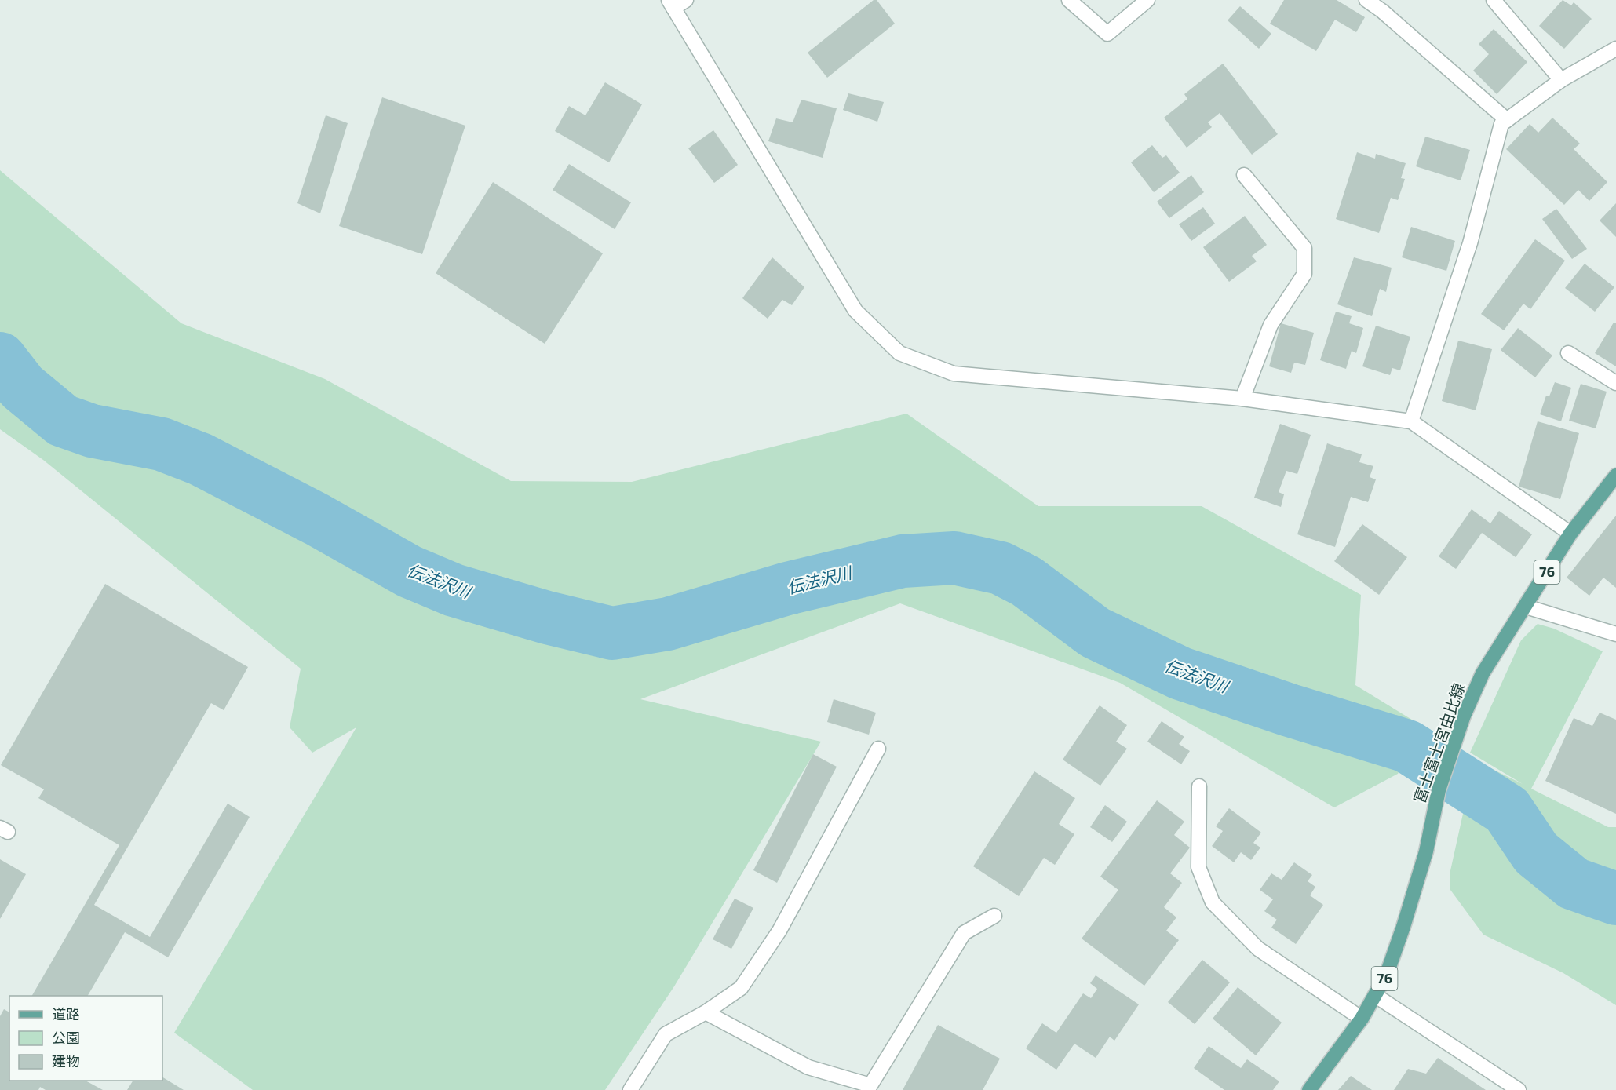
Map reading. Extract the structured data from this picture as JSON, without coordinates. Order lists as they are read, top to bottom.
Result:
{
  "streets": {
    "main road": ["76", "富士富士宮由比線"]
  },
  "water": ["伝法沢川"],
  "legend": ["道路", "公園", "建物"]
}
